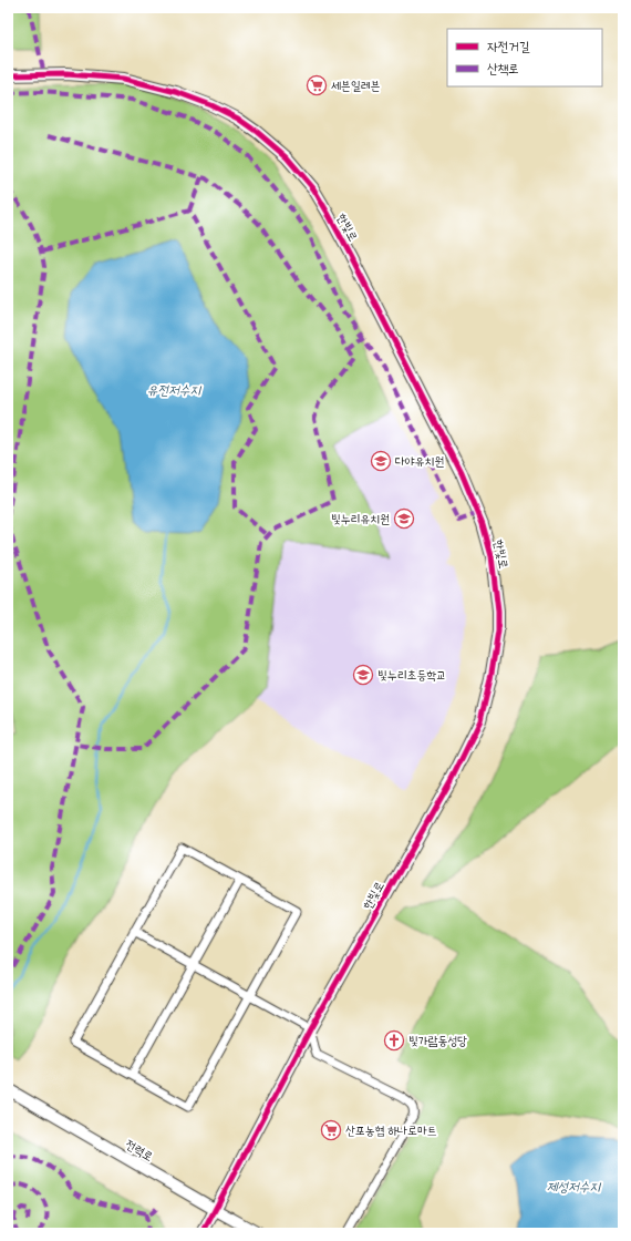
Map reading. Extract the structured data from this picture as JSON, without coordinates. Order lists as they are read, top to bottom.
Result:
{
  "streets": {
    "street": ["한빛로", "전력로"]
  },
  "crossings": [
    ["한빛로", "전력로"]
  ],
  "water": ["유전저수지", "제성저수지"],
  "places": {
    "supermarket": ["세븐일레븐", "산포농협 하나로마트"],
    "school or university": ["다야유치원", "빛누리유치원", "빛누리초등학교"],
    "church": ["빛가람동성당"]
  },
  "legend": ["자전거길", "산책로"]
}
